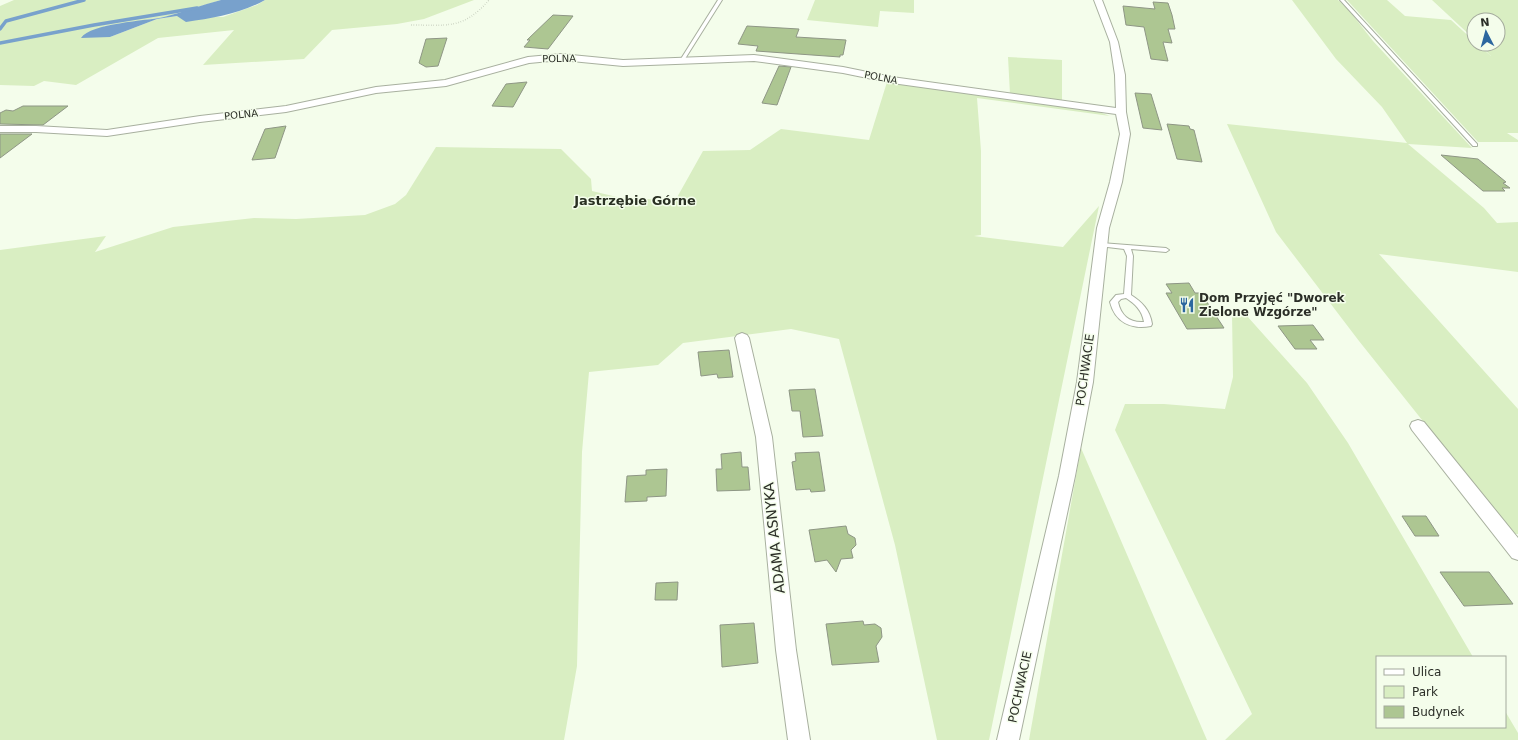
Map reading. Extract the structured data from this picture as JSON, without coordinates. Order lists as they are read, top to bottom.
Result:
{
  "streets": {
    "street": ["POLNA", "POCHWACIE", "ADAMA ASNYKA"]
  },
  "crossings": [
    ["POLNA", "POCHWACIE"]
  ],
  "districts": ["Jastrzębie Górne"],
  "places": {
    "restaurant": ["Dom Przyjęć \"Dworek Zielone Wzgórze\""]
  },
  "legend": ["Ulica", "Park", "Budynek"],
  "north": "top"
}
